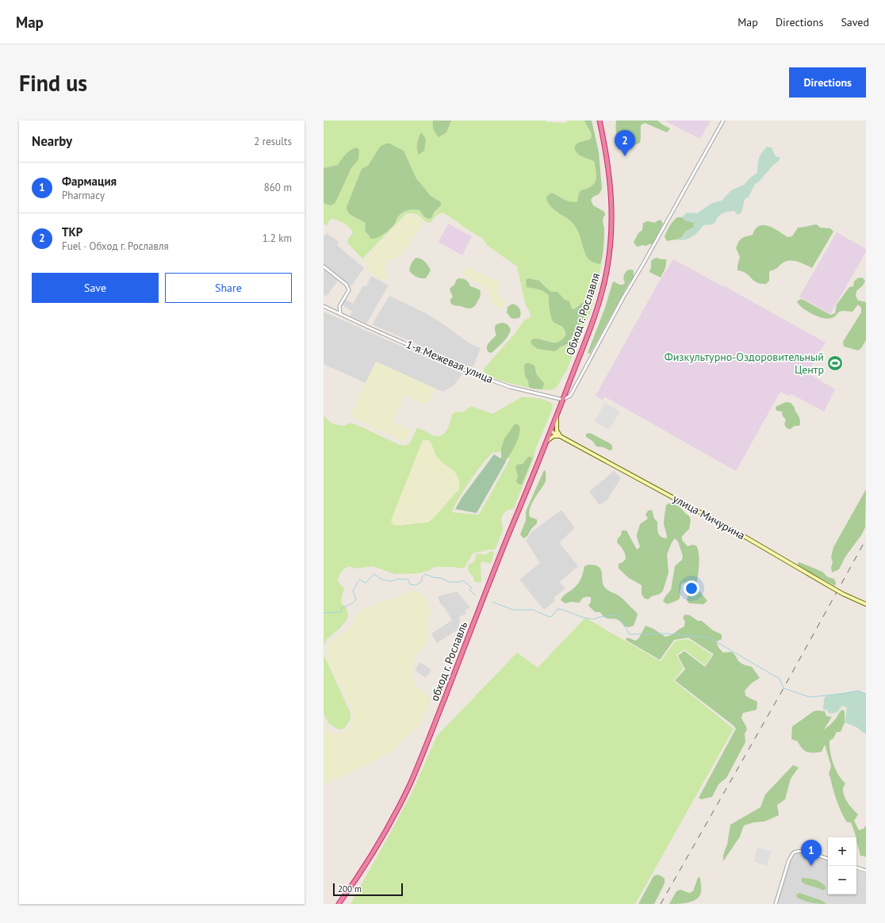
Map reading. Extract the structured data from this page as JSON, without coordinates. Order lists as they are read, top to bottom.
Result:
{
  "streets": {
    "highway": ["Обход г. Рославля", "обход г. Рославль"],
    "main road": ["улица Мичурина"],
    "street": ["1-я Межевая улица"]
  },
  "crossings": [
    ["Обход г. Рославля", "1-я Межевая улица"],
    ["Обход г. Рославля", "обход г. Рославль"],
    ["улица Мичурина", "обход г. Рославль"]
  ],
  "places": {
    "sports": ["Физкультурно-Оздоровительный Центр"]
  },
  "scale_bar": "200 m",
  "page": {
    "header": "Map",
    "nav": ["Map", "Directions", "Saved"],
    "buttons": [
      "Directions",
      ["Save", "Share"]
    ],
    "title": "Find us",
    "heading": ["Nearby", "2 results"],
    "pins": ["2", "1"],
    "list": [
      {
        "mark": "1",
        "name": "Фармация",
        "note": "Pharmacy",
        "value": "860 m"
      },
      {
        "mark": "2",
        "name": "ТКР",
        "note": "Fuel · Обход г. Рославля",
        "value": "1.2 km"
      }
    ],
    "map_buttons": ["+", "−"],
    "scale": "200 m"
  }
}
